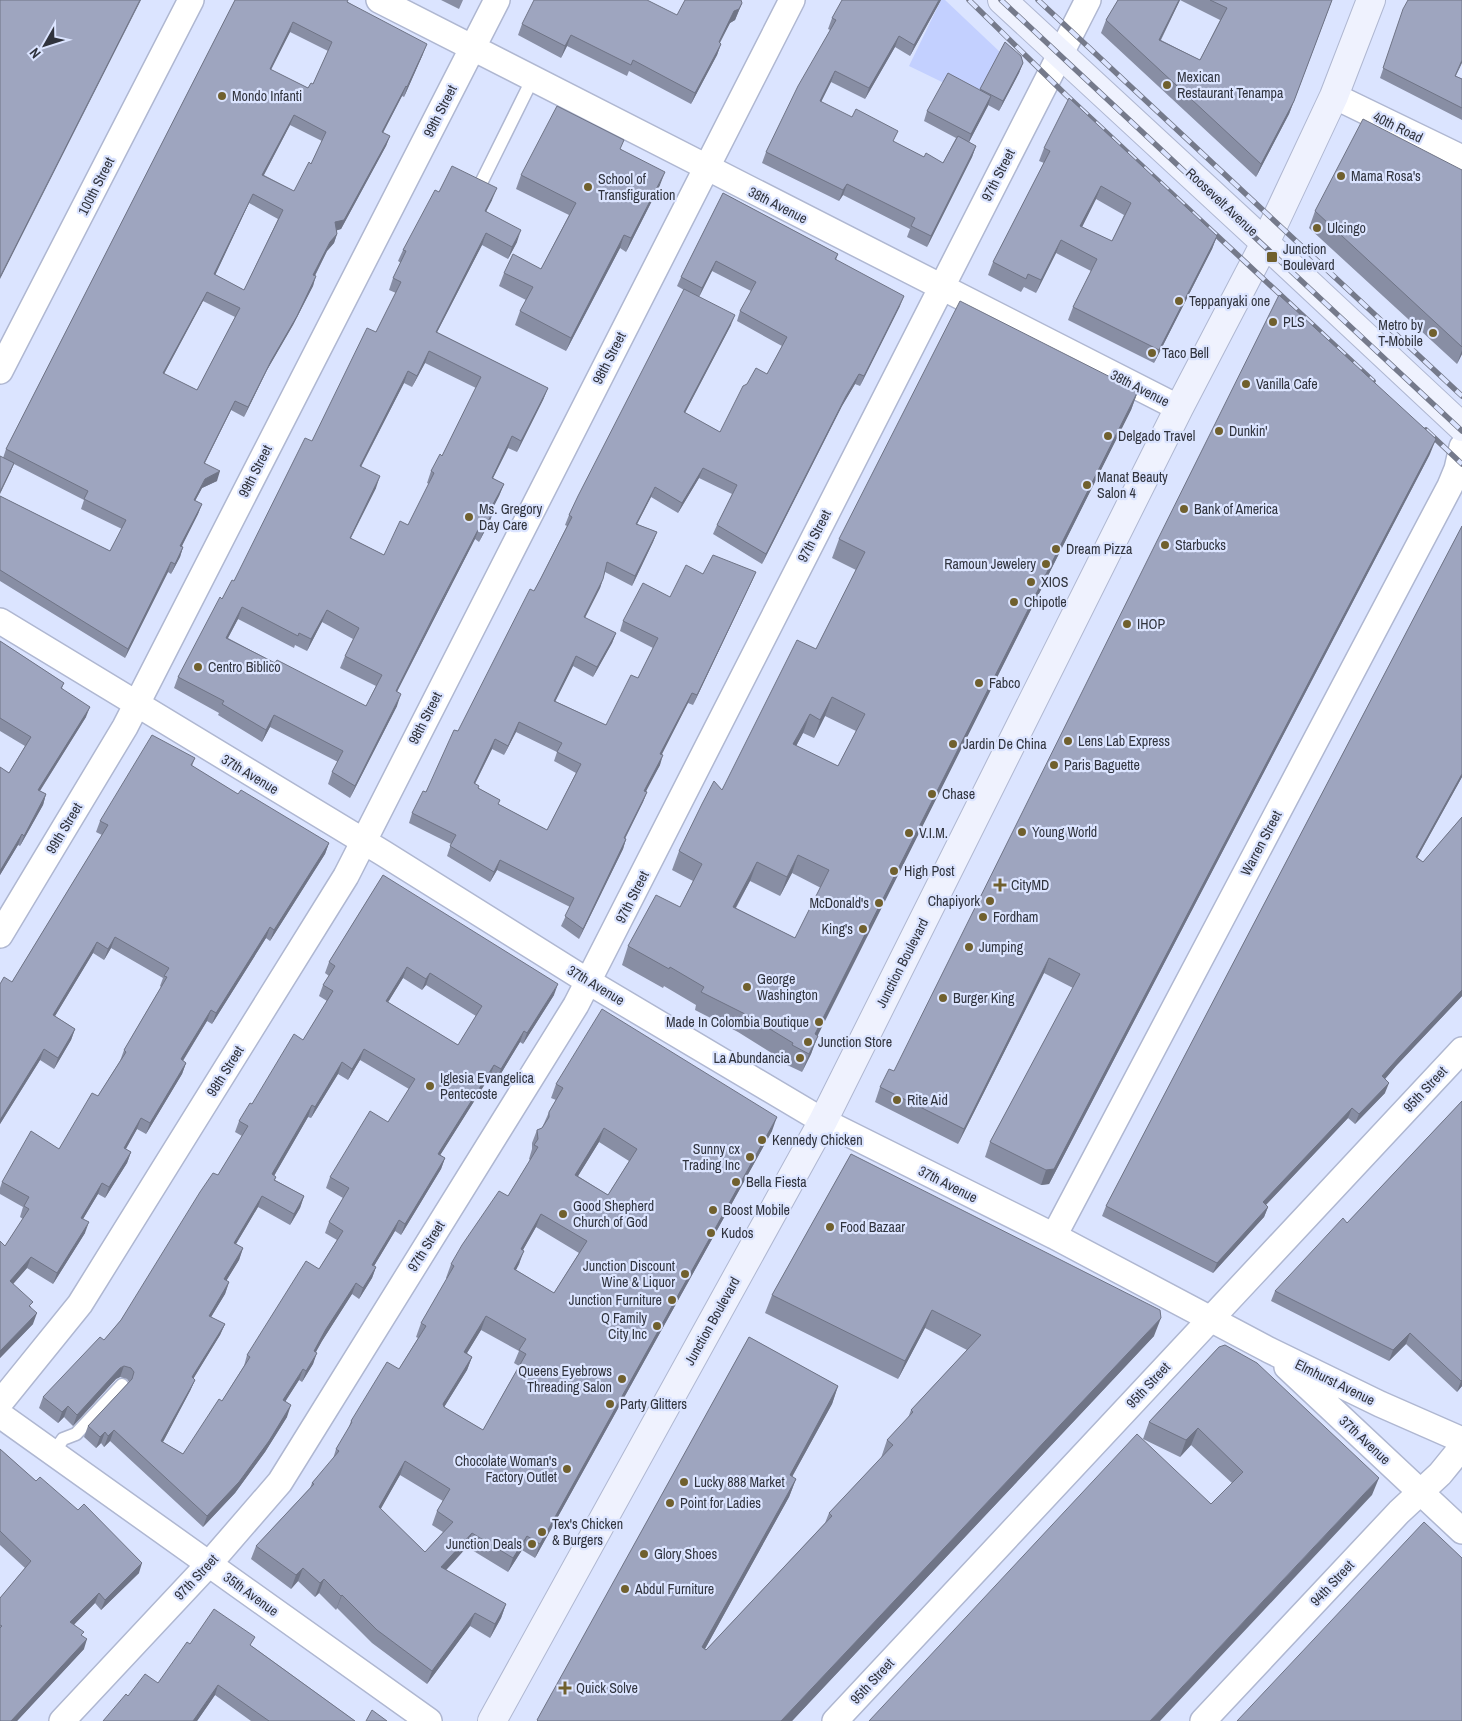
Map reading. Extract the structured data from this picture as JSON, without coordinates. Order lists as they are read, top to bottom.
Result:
{
  "streets": {
    "main road": ["Roosevelt Avenue", "Junction Boulevard"],
    "street": [
      "99th Street",
      "40th Road",
      "97th Street",
      "100th Street",
      "38th Avenue",
      "98th Street",
      "37th Avenue",
      "Warren Street",
      "95th Street",
      "Elmhurst Avenue",
      "94th Street",
      "35th Avenue"
    ]
  },
  "crossings": [
    ["99th Street", "38th Avenue"],
    ["99th Street", "37th Avenue"],
    ["40th Road", "Junction Boulevard"],
    ["97th Street", "Roosevelt Avenue"],
    ["97th Street", "38th Avenue"],
    ["97th Street", "37th Avenue"],
    ["97th Street", "35th Avenue"],
    ["Roosevelt Avenue", "Junction Boulevard"],
    ["38th Avenue", "98th Street"],
    ["38th Avenue", "Junction Boulevard"],
    ["98th Street", "37th Avenue"],
    ["37th Avenue", "Warren Street"],
    ["37th Avenue", "Junction Boulevard"],
    ["37th Avenue", "95th Street"],
    ["37th Avenue", "Elmhurst Avenue"],
    ["37th Avenue", "94th Street"],
    ["95th Street", "Elmhurst Avenue"]
  ],
  "places": {
    "other": [
      "Mexican Restaurant Tenampa",
      "Mondo Infanti",
      "Mama Rosa's",
      "School of Transfiguration",
      "Ulcingo",
      "Teppanyaki one",
      "PLS",
      "Metro by T-Mobile",
      "Taco Bell",
      "Vanilla Cafe",
      "Dunkin'",
      "Delgado Travel",
      "Manat Beauty Salon 4",
      "Bank of America",
      "Ms. Gregory Day Care",
      "Starbucks",
      "Dream Pizza",
      "Ramoun Jewelery",
      "XIOS",
      "Chipotle",
      "IHOP",
      "Centro Biblico",
      "Fabco",
      "Lens Lab Express",
      "Jardin De China",
      "Paris Baguette",
      "Chase",
      "Young World",
      "V.I.M.",
      "High Post",
      "Chapiyork",
      "McDonald's",
      "Fordham",
      "King's",
      "Jumping",
      "George Washington",
      "Burger King",
      "Made In Colombia Boutique",
      "Junction Store",
      "La Abundancia",
      "Iglesia Evangelica Pentecoste",
      "Rite Aid",
      "Kennedy Chicken",
      "Sunny cx Trading Inc",
      "Bella Fiesta",
      "Boost Mobile",
      "Good Shepherd Church of God",
      "Food Bazaar",
      "Kudos",
      "Junction Discount Wine & Liquor",
      "Junction Furniture",
      "Q Family City Inc",
      "Queens Eyebrows Threading Salon",
      "Party Glitters",
      "Chocolate Woman's Factory Outlet",
      "Lucky 888 Market",
      "Point for Ladies",
      "Tex's Chicken & Burgers",
      "Junction Deals",
      "Glory Shoes",
      "Abdul Furniture"
    ],
    "transit": ["Junction Boulevard"],
    "health": ["CityMD", "Quick Solve"]
  },
  "north": "bottom left"
}
